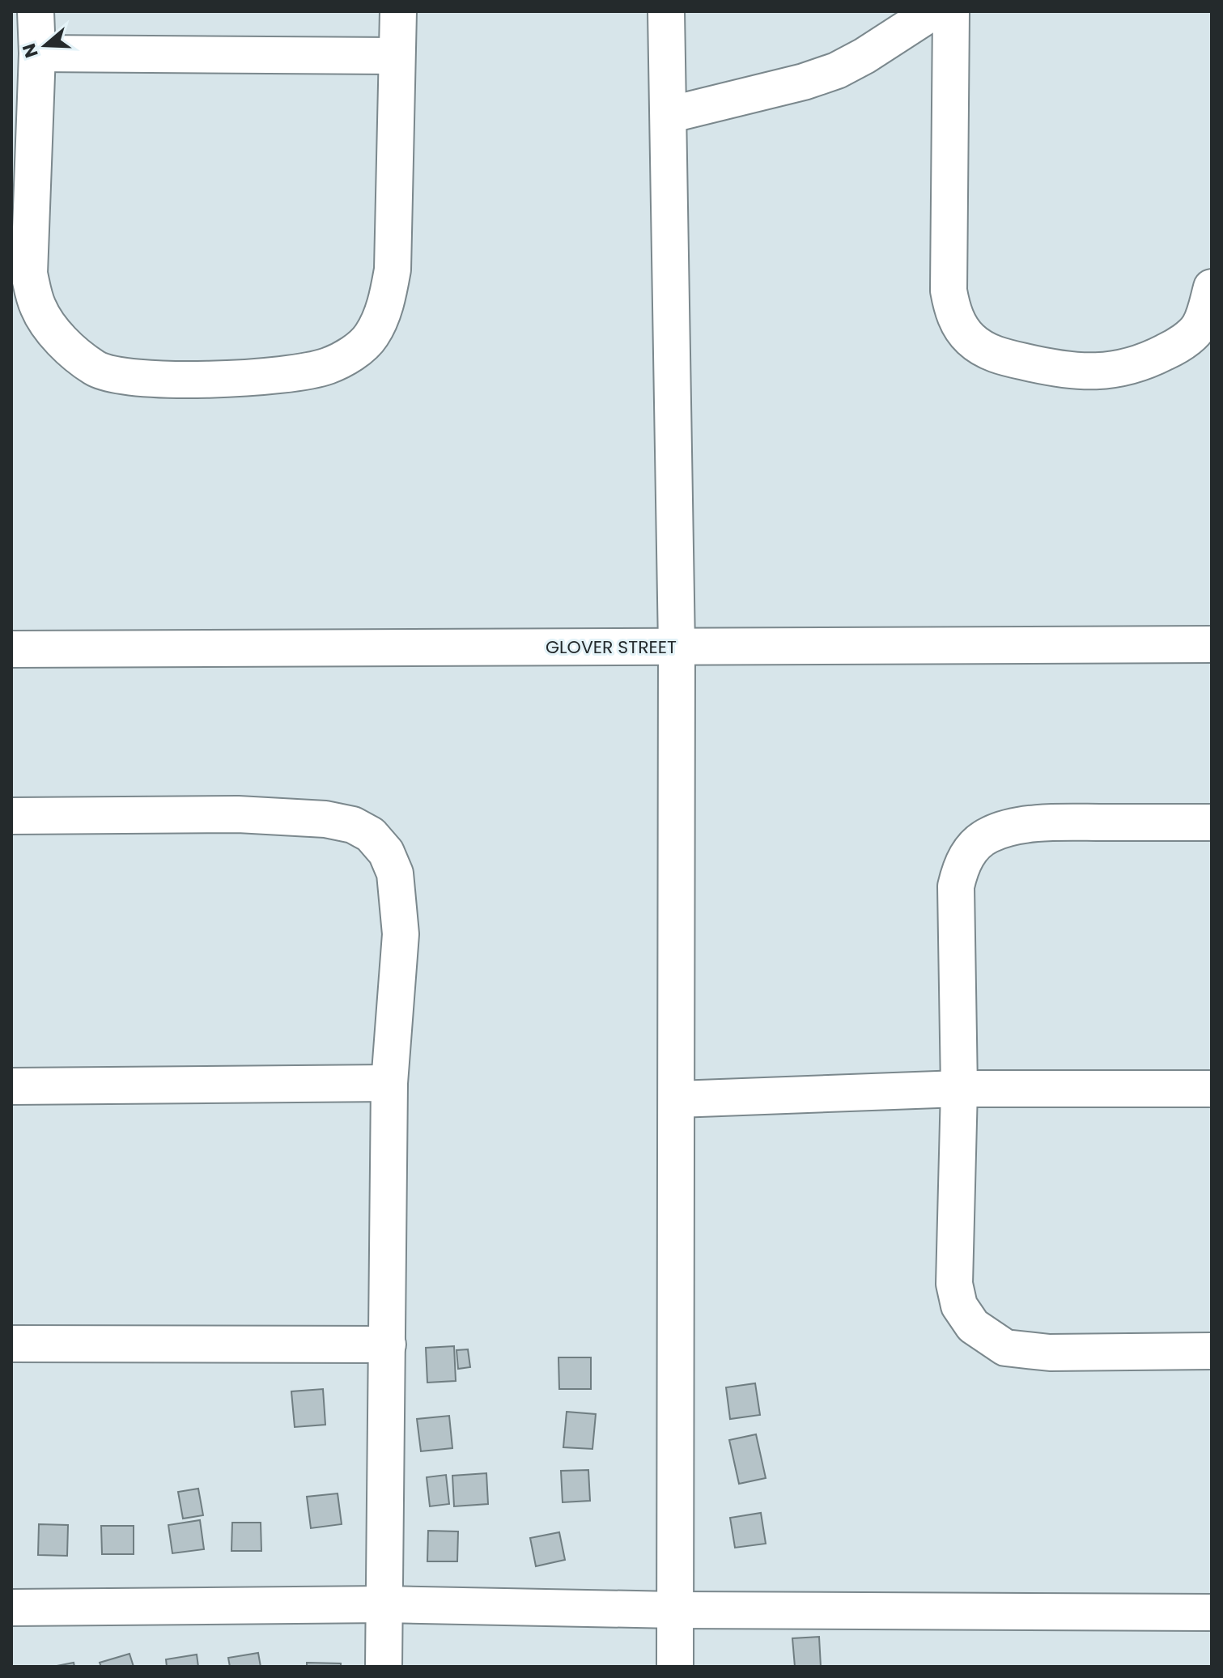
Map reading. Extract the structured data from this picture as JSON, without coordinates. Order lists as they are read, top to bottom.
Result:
{
  "streets": {
    "street": ["GLOVER STREET"]
  },
  "north": "left"
}
